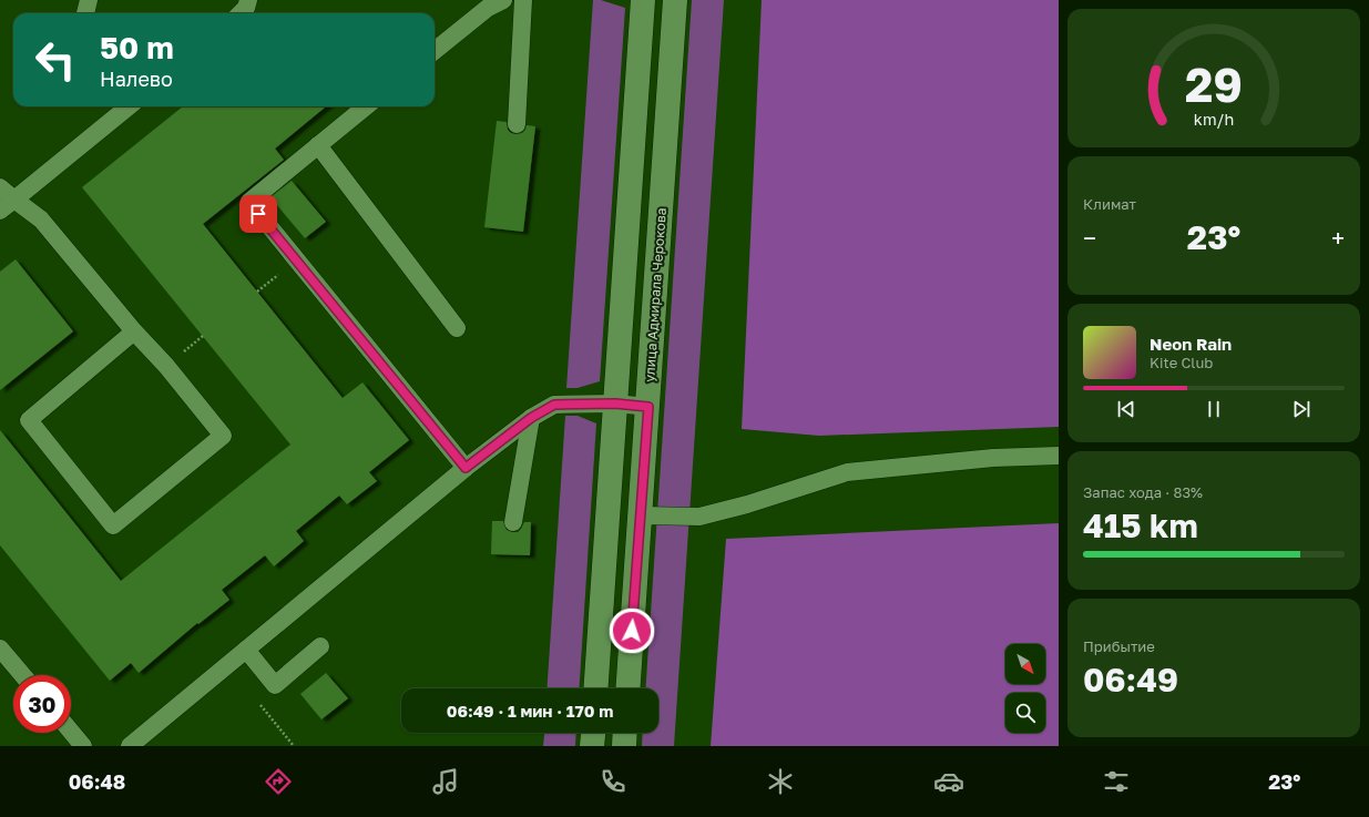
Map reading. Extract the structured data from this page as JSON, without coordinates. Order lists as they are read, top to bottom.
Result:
{
  "streets": {
    "street": ["улица Адмирала Черокова"]
  },
  "north": "bottom right",
  "page": {
    "turn": ["50 m", "Налево"],
    "tile": [
      "Климат",
      ["Запас хода · 83%", "415 km"],
      ["Прибытие", "06:49"]
    ],
    "heat": ["−", "23°", "+"],
    "song": ["Neon Rain", "Kite Club"],
    "limit": "30",
    "trip": "06:49 · 1 мин · 170 m",
    "tabs": ["06:48", "23°"],
    "gauge": ["29", "km/h"]
  }
}
